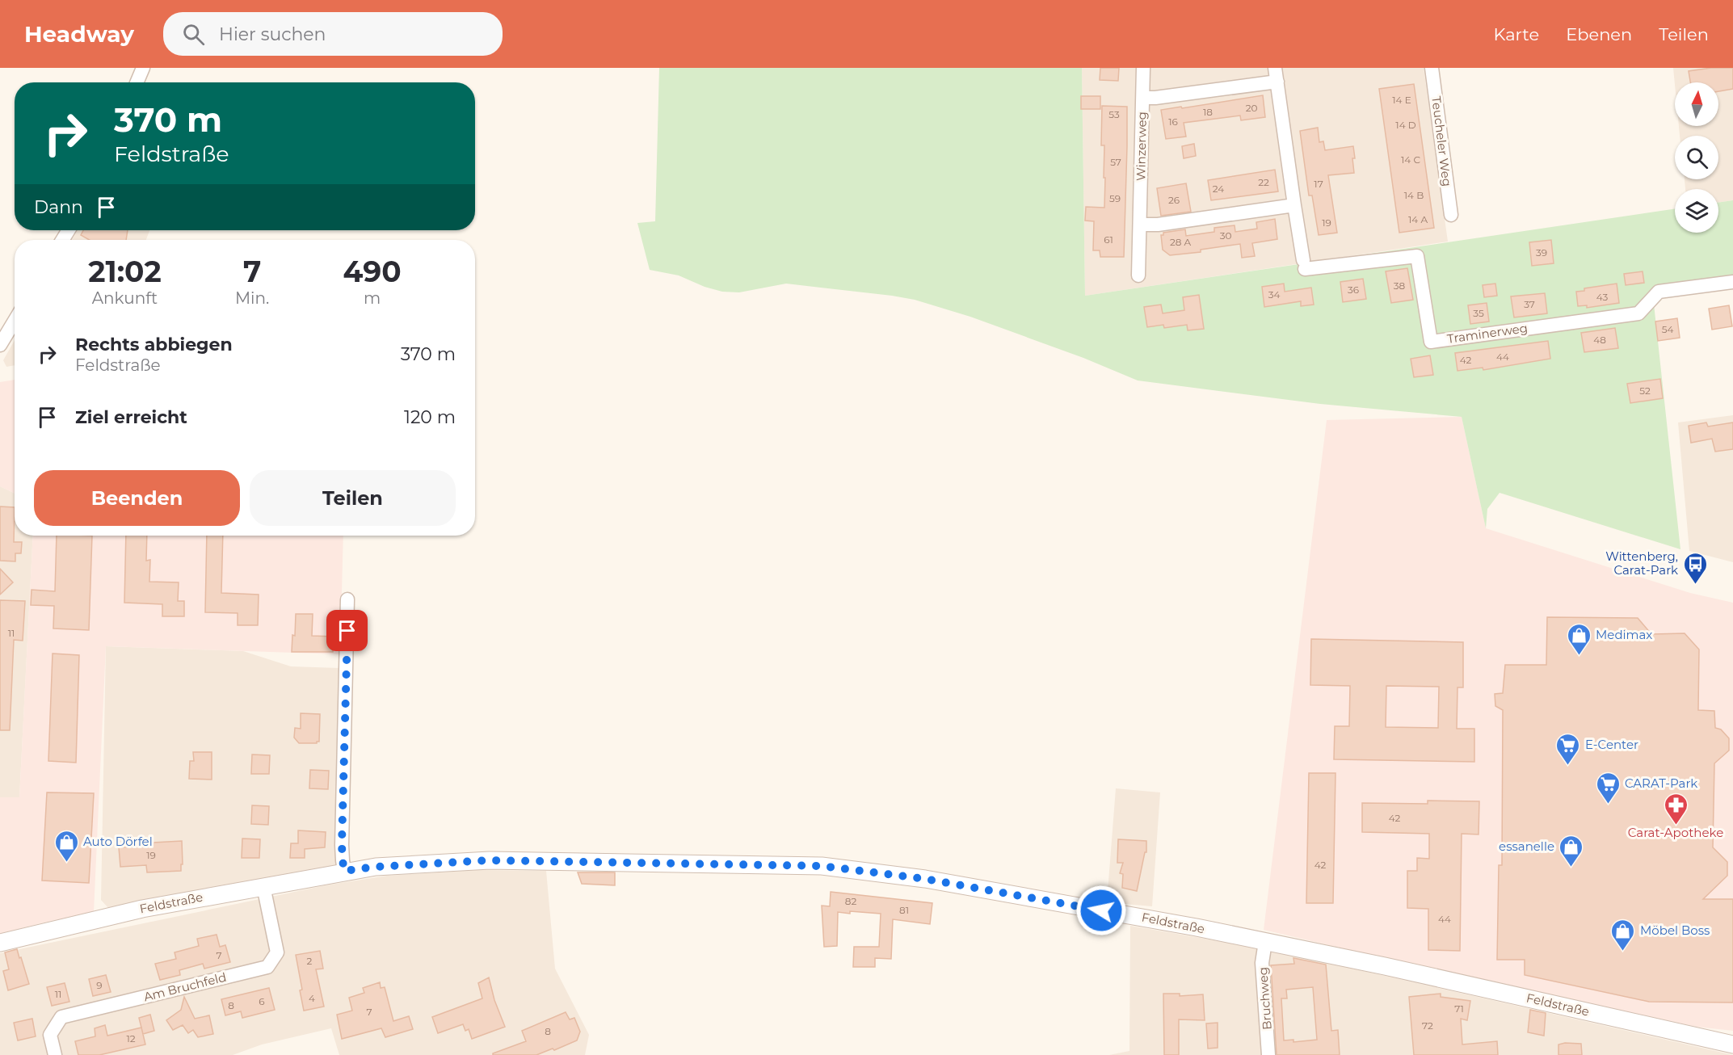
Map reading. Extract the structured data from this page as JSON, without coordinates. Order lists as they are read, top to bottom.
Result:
{
  "streets": {
    "street": [
      "Teucheler Weg",
      "Winzerweg",
      "Traminerweg",
      "Feldstraße",
      "Am Bruchfeld",
      "Bruchweg"
    ]
  },
  "crossings": [
    ["Feldstraße", "Am Bruchfeld"],
    ["Feldstraße", "Bruchweg"]
  ],
  "places": {
    "bus stop": ["Wittenberg, Carat-Park"],
    "shop": [
      "Medimax",
      "Auto Dörfel",
      "essanelle",
      "Möbel Boss"
    ],
    "supermarket": ["E-Center", "CARAT-Park"],
    "pharmacy": ["Carat-Apotheke"]
  },
  "house_numbers": [
    "14 E",
    "20",
    "18",
    "53",
    "16",
    "14 D",
    "14 C",
    "57",
    "22",
    "17",
    "24",
    "14 B",
    "59",
    "26",
    "14 A",
    "19",
    "30",
    "61",
    "28 A",
    "39",
    "38",
    "36",
    "34",
    "43",
    "37",
    "35",
    "54",
    "48",
    "44",
    "42",
    "52",
    "11",
    "42",
    "19",
    "42",
    "82",
    "81",
    "44",
    "7",
    "2",
    "9",
    "11",
    "4",
    "6",
    "8",
    "71",
    "7",
    "72",
    "8",
    "12"
  ],
  "north": "top",
  "page": {
    "header": "Headway",
    "search": "Hier suchen",
    "nav": ["Karte", "Ebenen", "Teilen"],
    "turn": ["370 m", "Feldstraße"],
    "then": "Dann",
    "eta": [
      "21:02",
      "Ankunft",
      "7",
      "Min.",
      "490",
      "m"
    ],
    "list": [
      {
        "name": "Rechts abbiegen",
        "note": "Feldstraße",
        "value": "370 m"
      },
      {
        "name": "Ziel erreicht",
        "value": "120 m"
      }
    ],
    "buttons": ["Beenden", "Teilen"]
  }
}
